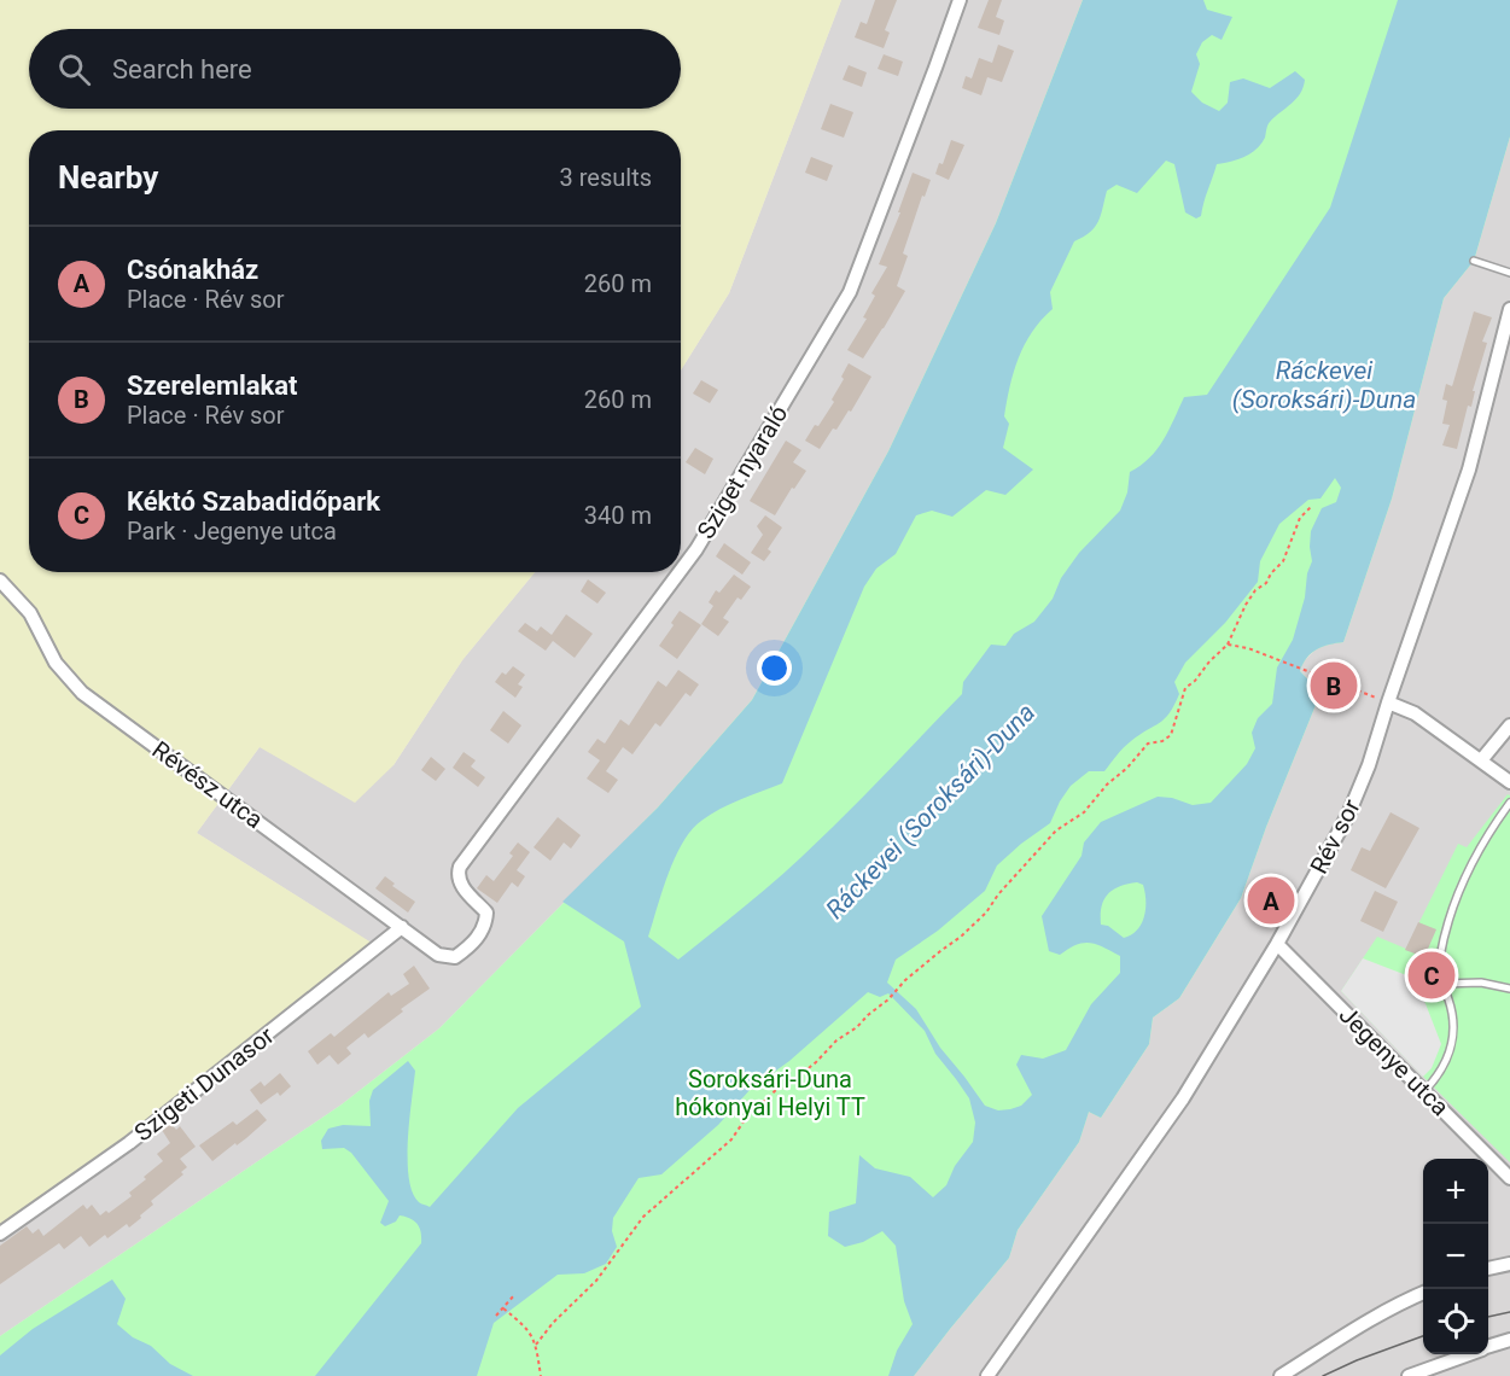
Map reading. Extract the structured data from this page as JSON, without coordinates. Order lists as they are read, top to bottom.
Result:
{
  "streets": {
    "street": [
      "Sziget nyaraló",
      "Révész utca",
      "Rév sor",
      "Jegenye utca",
      "Szigeti Dunasor"
    ]
  },
  "crossings": [
    ["Sziget nyaraló", "Révész utca"],
    ["Révész utca", "Szigeti Dunasor"],
    ["Rév sor", "Jegenye utca"]
  ],
  "water": ["Ráckevei (Soroksári)-Duna"],
  "parks": ["Soroksári-Duna hókonyai Helyi TT"],
  "page": {
    "search": "Search here",
    "heading": ["Nearby", "3 results"],
    "list": [
      {
        "mark": "A",
        "name": "Csónakház",
        "note": "Place · Rév sor",
        "value": "260 m"
      },
      {
        "mark": "B",
        "name": "Szerelemlakat",
        "note": "Place · Rév sor",
        "value": "260 m"
      },
      {
        "mark": "C",
        "name": "Kéktó Szabadidőpark",
        "note": "Park · Jegenye utca",
        "value": "340 m"
      }
    ],
    "pins": ["B", "A", "C"],
    "map_buttons": ["+", "−"]
  }
}
